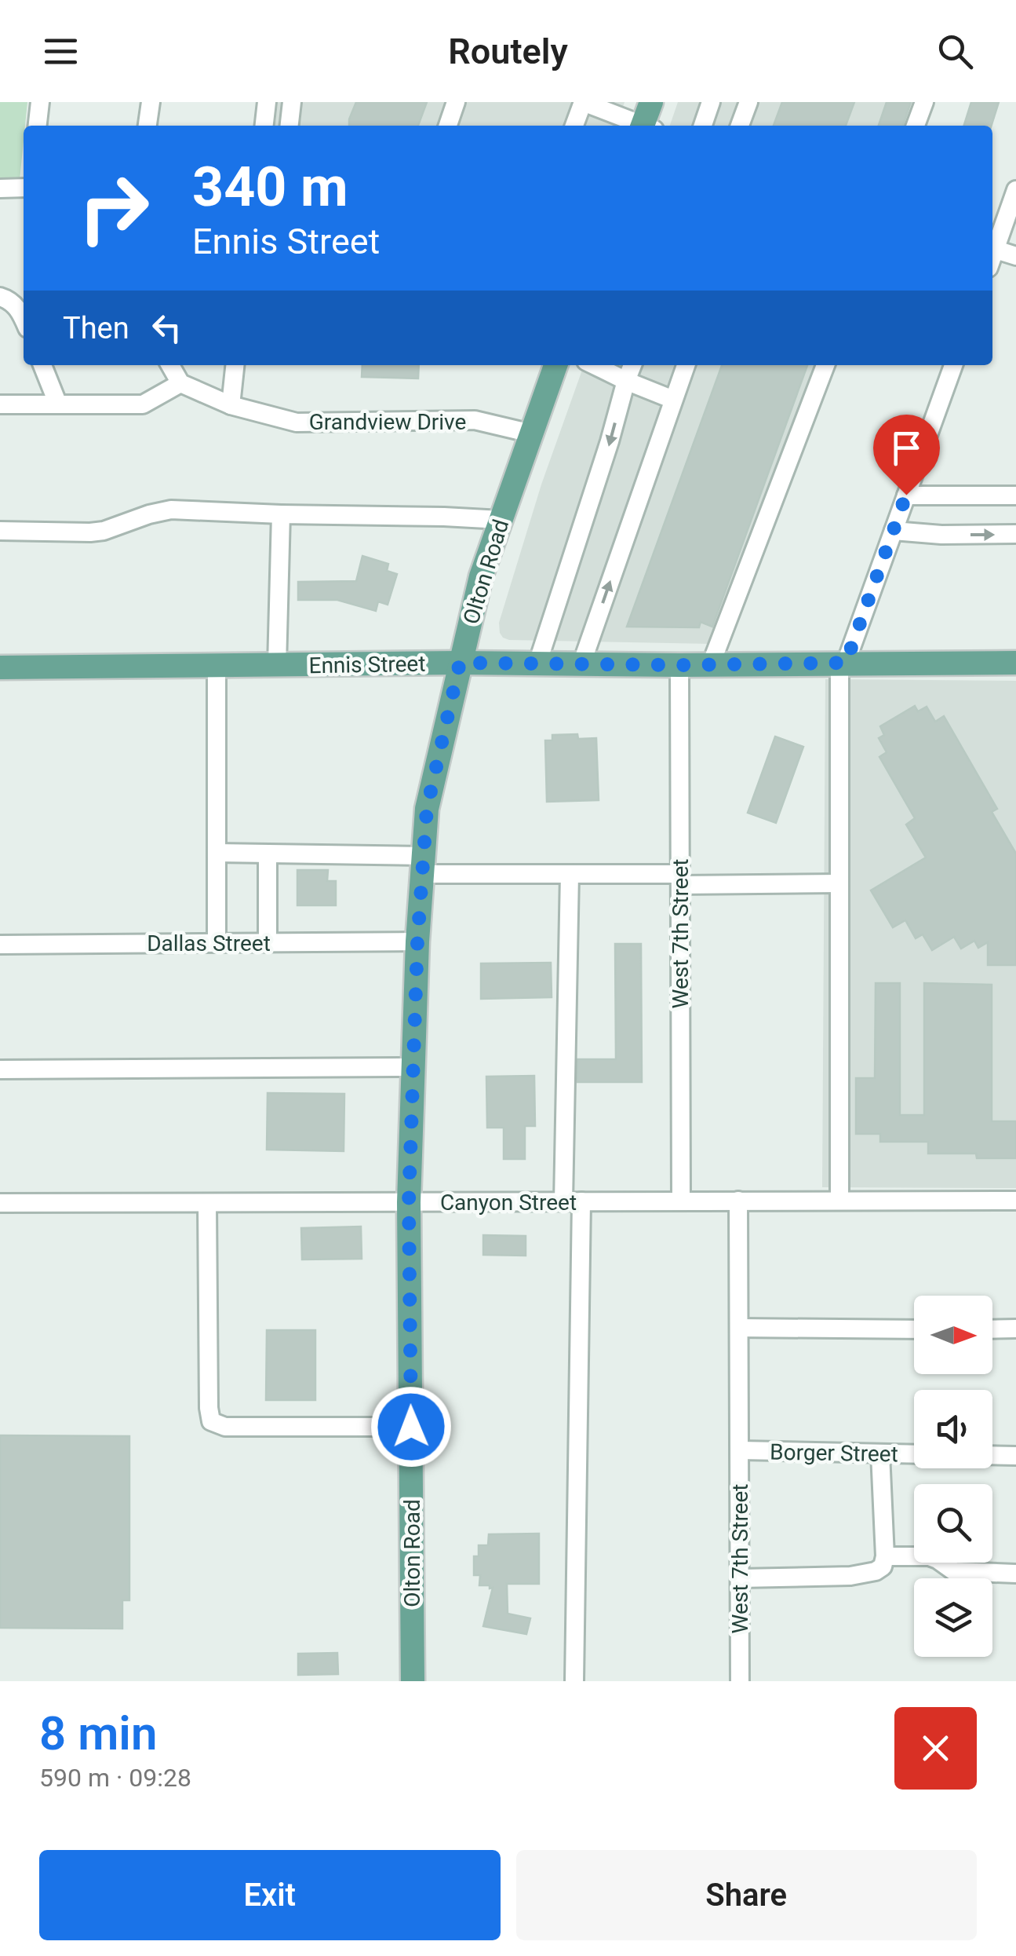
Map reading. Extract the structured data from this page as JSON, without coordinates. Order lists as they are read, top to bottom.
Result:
{
  "streets": {
    "main road": ["Olton Road", "Ennis Street"],
    "street": [
      "Grandview Drive",
      "West 7th Street",
      "Dallas Street",
      "Canyon Street",
      "Borger Street"
    ]
  },
  "crossings": [
    ["Grandview Drive", "Olton Road"],
    ["Olton Road", "Ennis Street"],
    ["Olton Road", "Dallas Street"],
    ["Olton Road", "Canyon Street"],
    ["Ennis Street", "West 7th Street"],
    ["West 7th Street", "Canyon Street"],
    ["West 7th Street", "Borger Street"]
  ],
  "north": "right",
  "page": {
    "header": "Routely",
    "turn": ["340 m", "Ennis Street"],
    "then": "Then",
    "heading": ["8 min", "590 m · 09:28"],
    "buttons": ["Exit", "Share"]
  }
}
